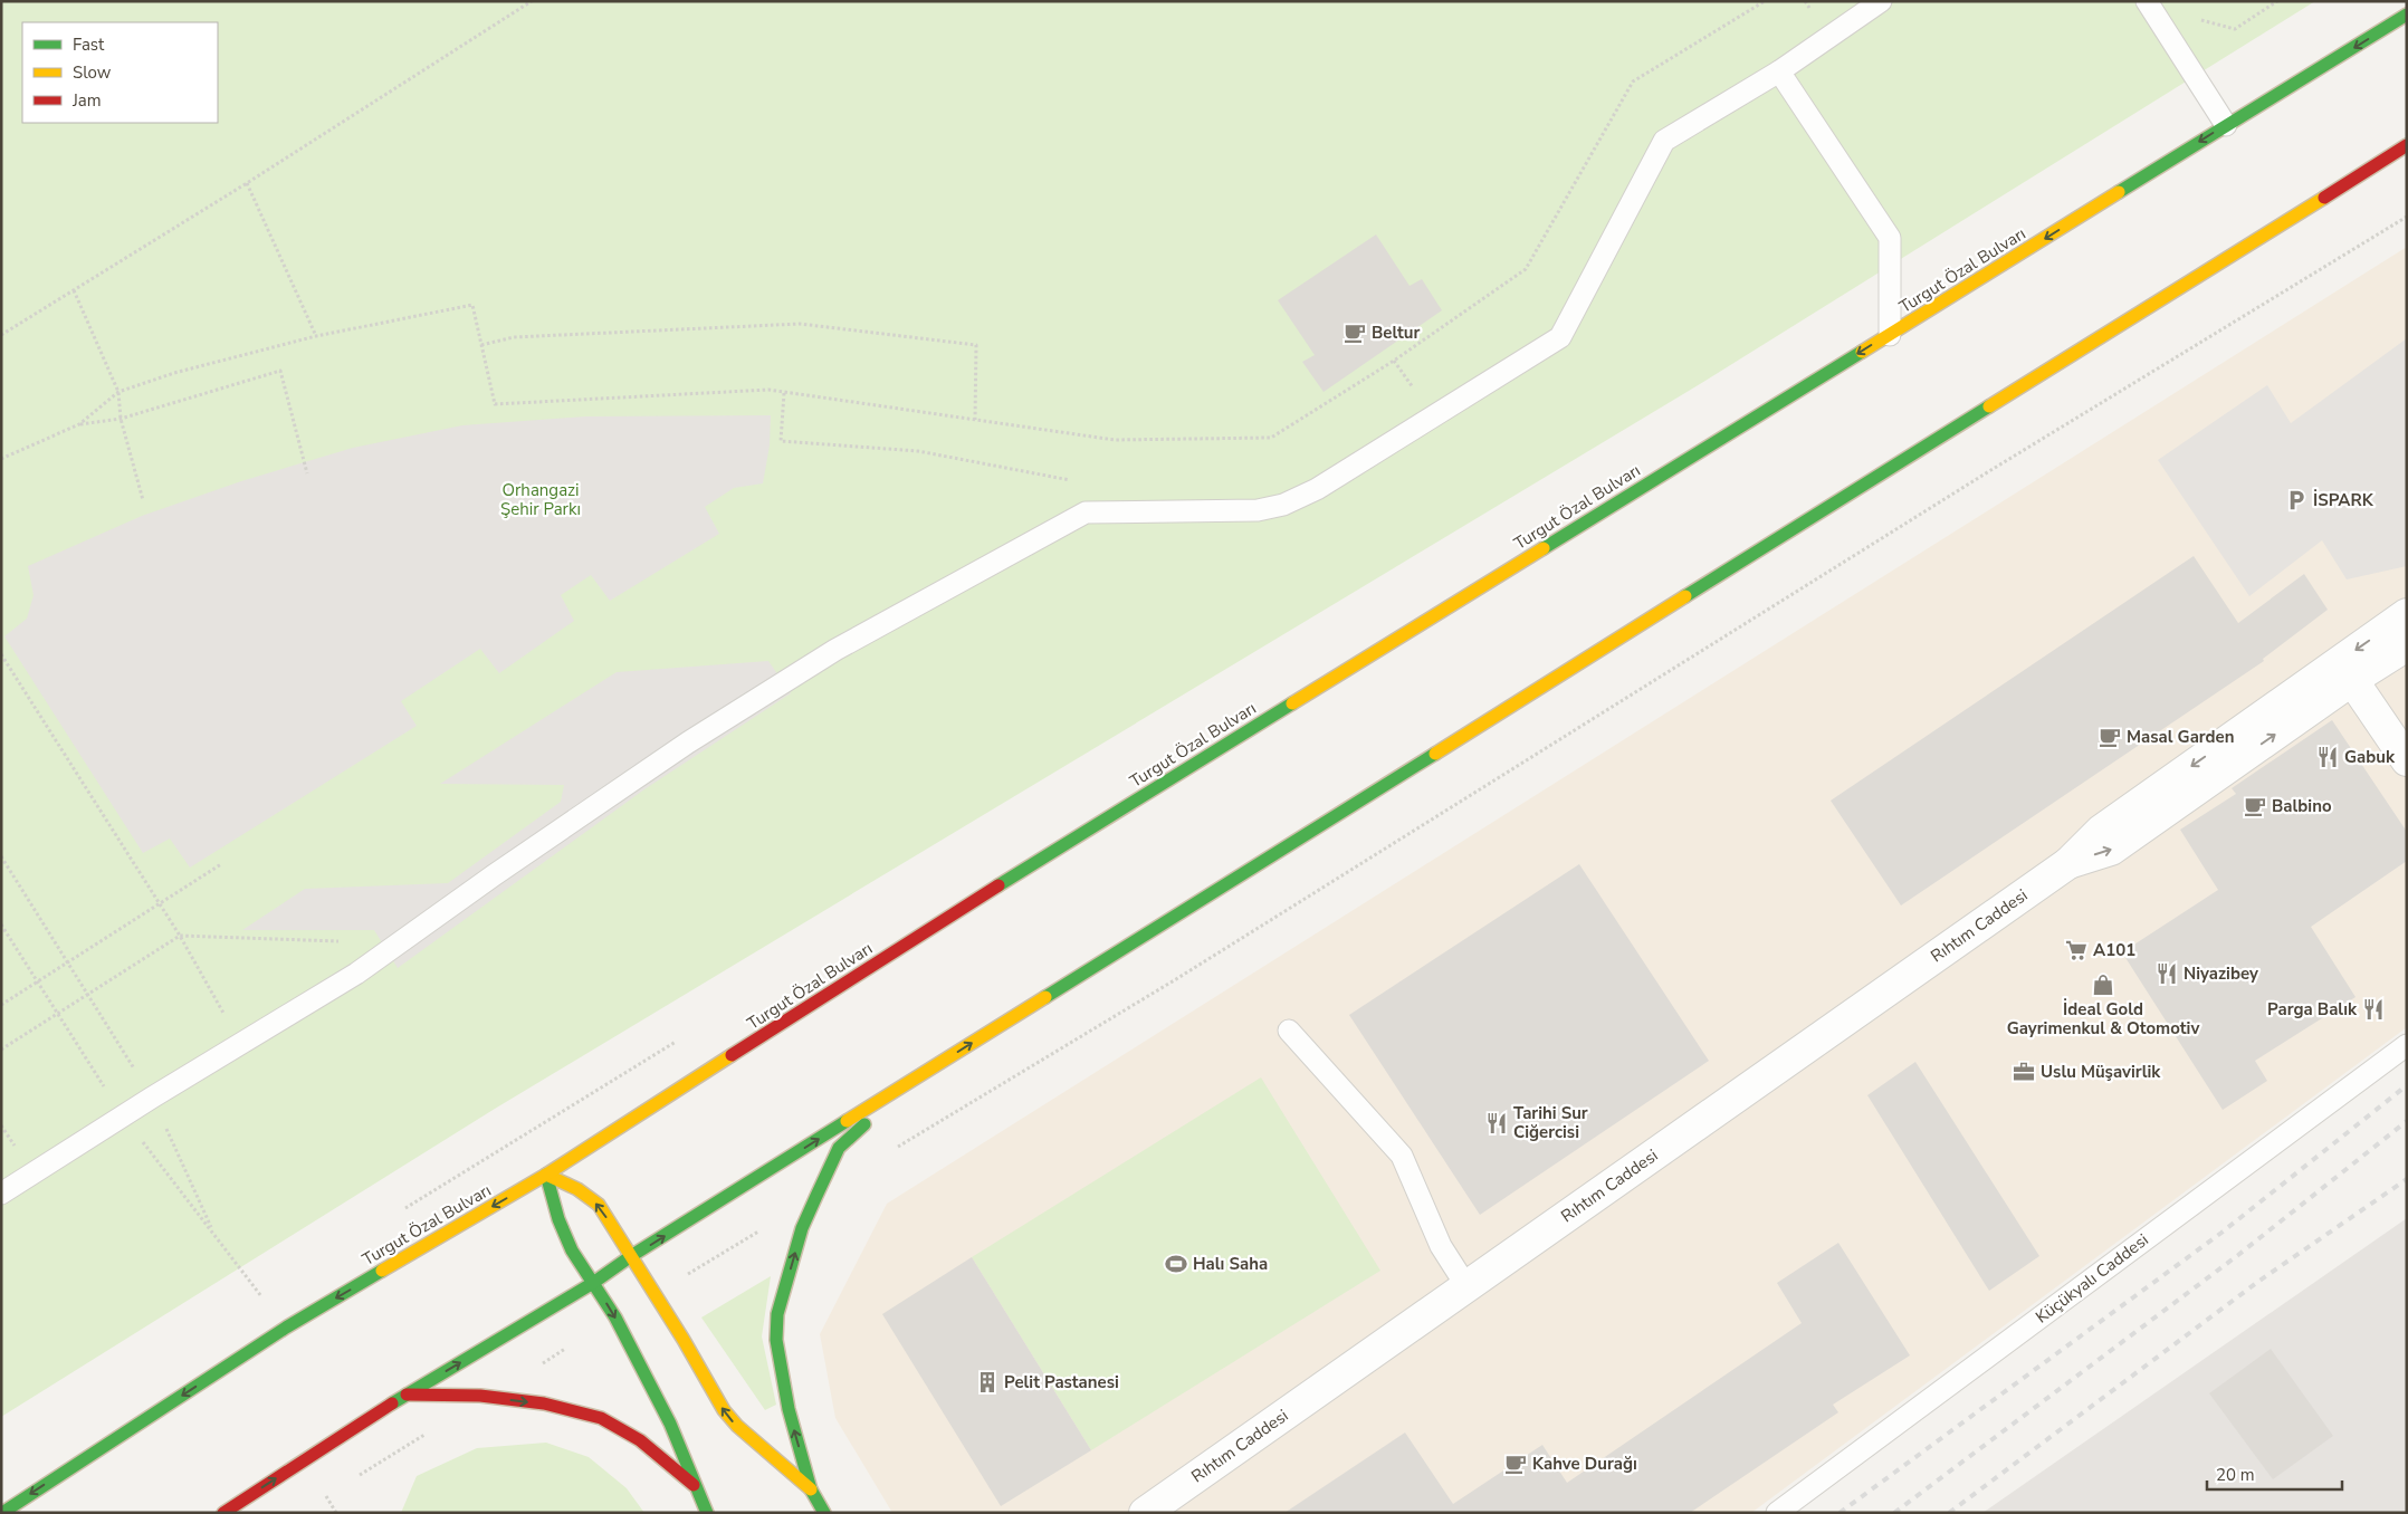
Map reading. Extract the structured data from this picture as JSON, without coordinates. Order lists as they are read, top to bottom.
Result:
{
  "streets": {
    "highway": ["Turgut Özal Bulvarı"],
    "street": ["Rıhtım Caddesi"],
    "lane": ["Küçükyalı Caddesi"]
  },
  "one_way": ["Turgut Özal Bulvarı"],
  "parks": ["Orhangazi Şehir Parkı"],
  "places": {
    "cafe": [
      "Beltur",
      "Masal Garden",
      "Balbino",
      "Kahve Durağı"
    ],
    "parking": ["İSPARK"],
    "restaurant": [
      "Gabuk",
      "Niyazibey",
      "Parga Balık",
      "Tarihi Sur Ciğercisi"
    ],
    "supermarket": ["A101"],
    "shop": ["İdeal Gold Gayrimenkul & Otomotiv"],
    "office": ["Uslu Müşavirlik"],
    "sports": ["Halı Saha"],
    "building": ["Pelit Pastanesi"]
  },
  "legend": ["Fast", "Slow", "Jam"],
  "scale_bar": "20 m"
}
